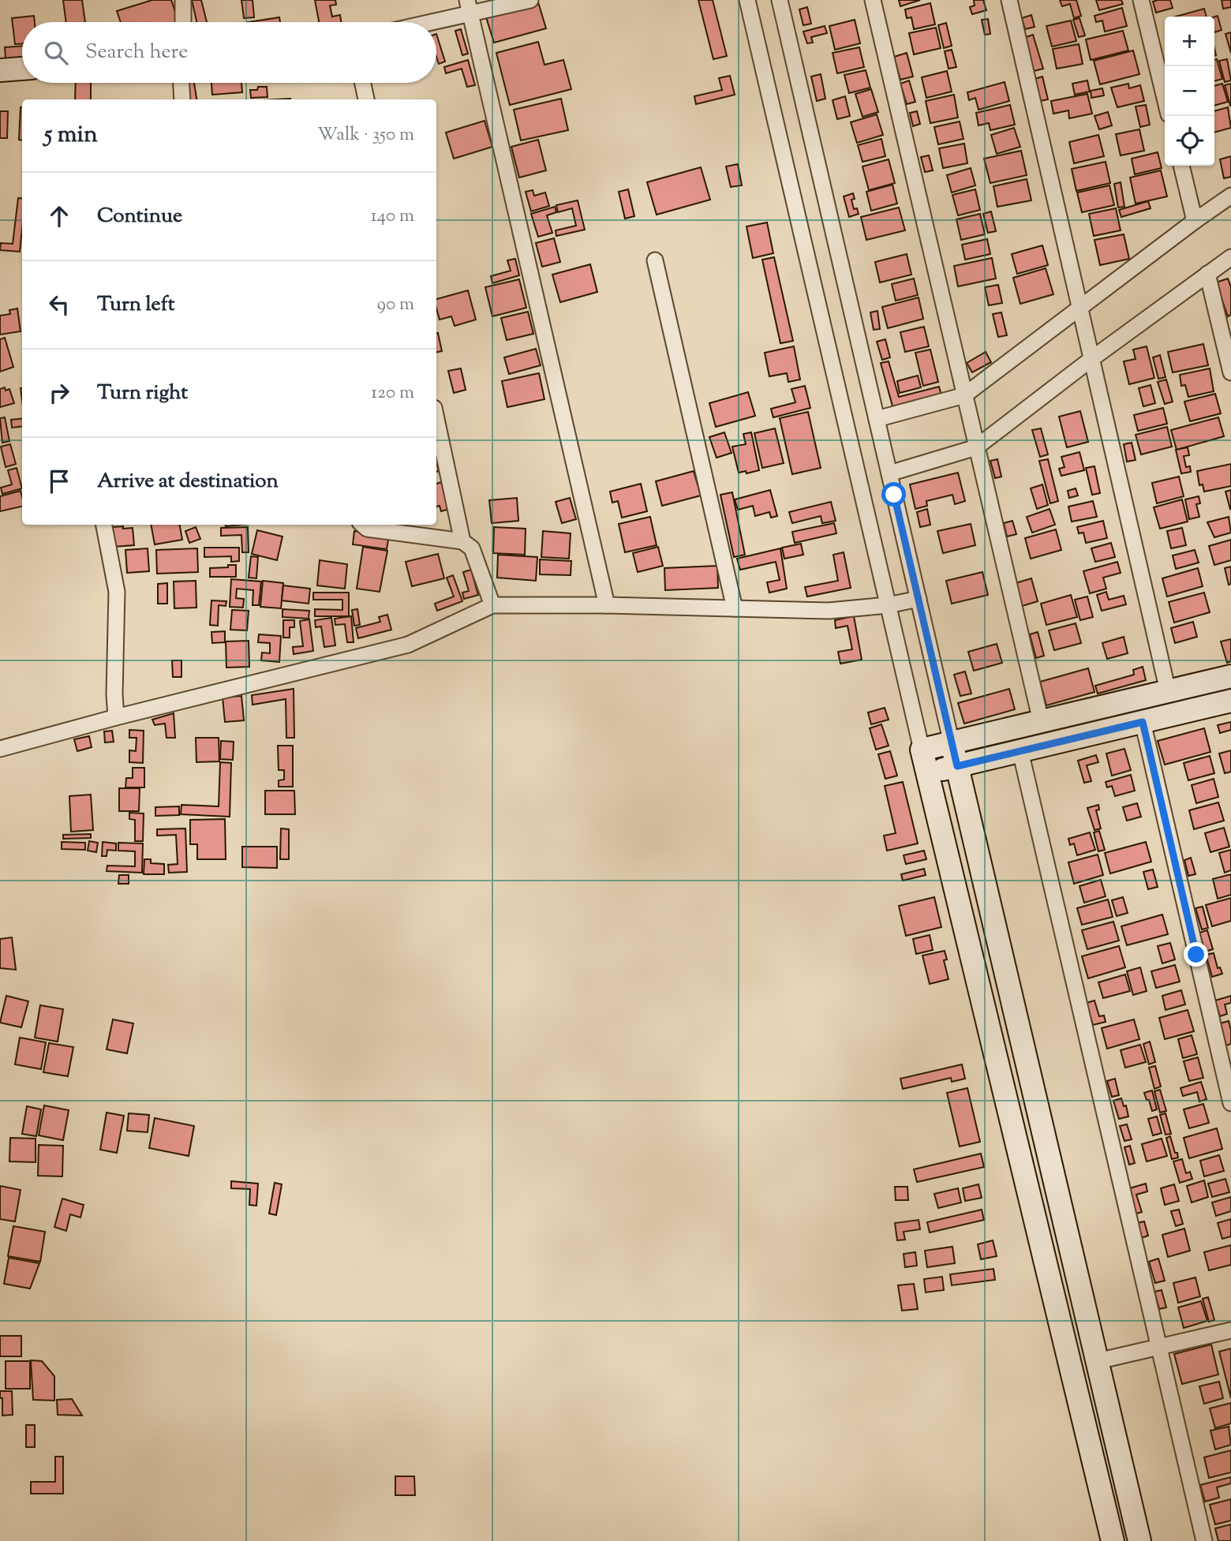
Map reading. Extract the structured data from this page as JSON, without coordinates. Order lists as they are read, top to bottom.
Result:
{
  "page": {
    "map_buttons": ["+", "−"],
    "search": "Search here",
    "heading": ["5 min", "Walk · 350 m"],
    "list": [
      ["Continue", "140 m"],
      ["Turn left", "90 m"],
      ["Turn right", "120 m"],
      "Arrive at destination"
    ]
  }
}
